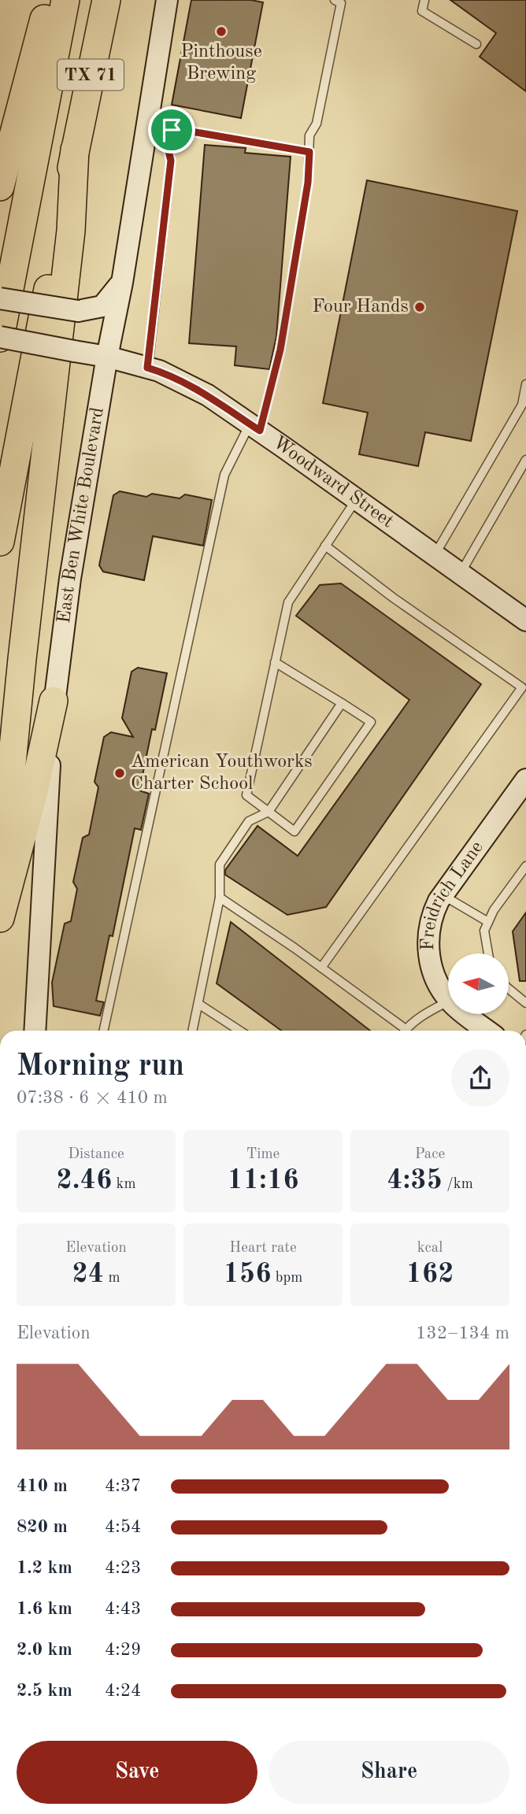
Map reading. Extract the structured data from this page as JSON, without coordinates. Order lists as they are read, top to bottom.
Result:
{
  "streets": {
    "highway": ["TX 71"],
    "main road": ["Woodward Street", "East Ben White Boulevard", "Freidrich Lane"]
  },
  "crossings": [
    ["TX 71", "Woodward Street"],
    ["Woodward Street", "East Ben White Boulevard"]
  ],
  "places": ["Pinthouse Brewing", "Four Hands", "American Youthworks Charter School"],
  "north": "left",
  "page": {
    "heading": ["Morning run", "07:38 · 6 × 410 m"],
    "stats": [
      ["Distance", "2.46 km"],
      ["Time", "11:16"],
      ["Pace", "4:35 /km"],
      ["Elevation", "24 m"],
      ["Heart rate", "156 bpm"],
      ["kcal", "162"]
    ],
    "chart": ["Elevation", "132–134 m"],
    "list": [
      {
        "name": "410 m",
        "note": "4:37"
      },
      {
        "name": "820 m",
        "note": "4:54"
      },
      {
        "name": "1.2 km",
        "note": "4:23"
      },
      {
        "name": "1.6 km",
        "note": "4:43"
      },
      {
        "name": "2.0 km",
        "note": "4:29"
      },
      {
        "name": "2.5 km",
        "note": "4:24"
      }
    ],
    "buttons": ["Save", "Share"]
  }
}
